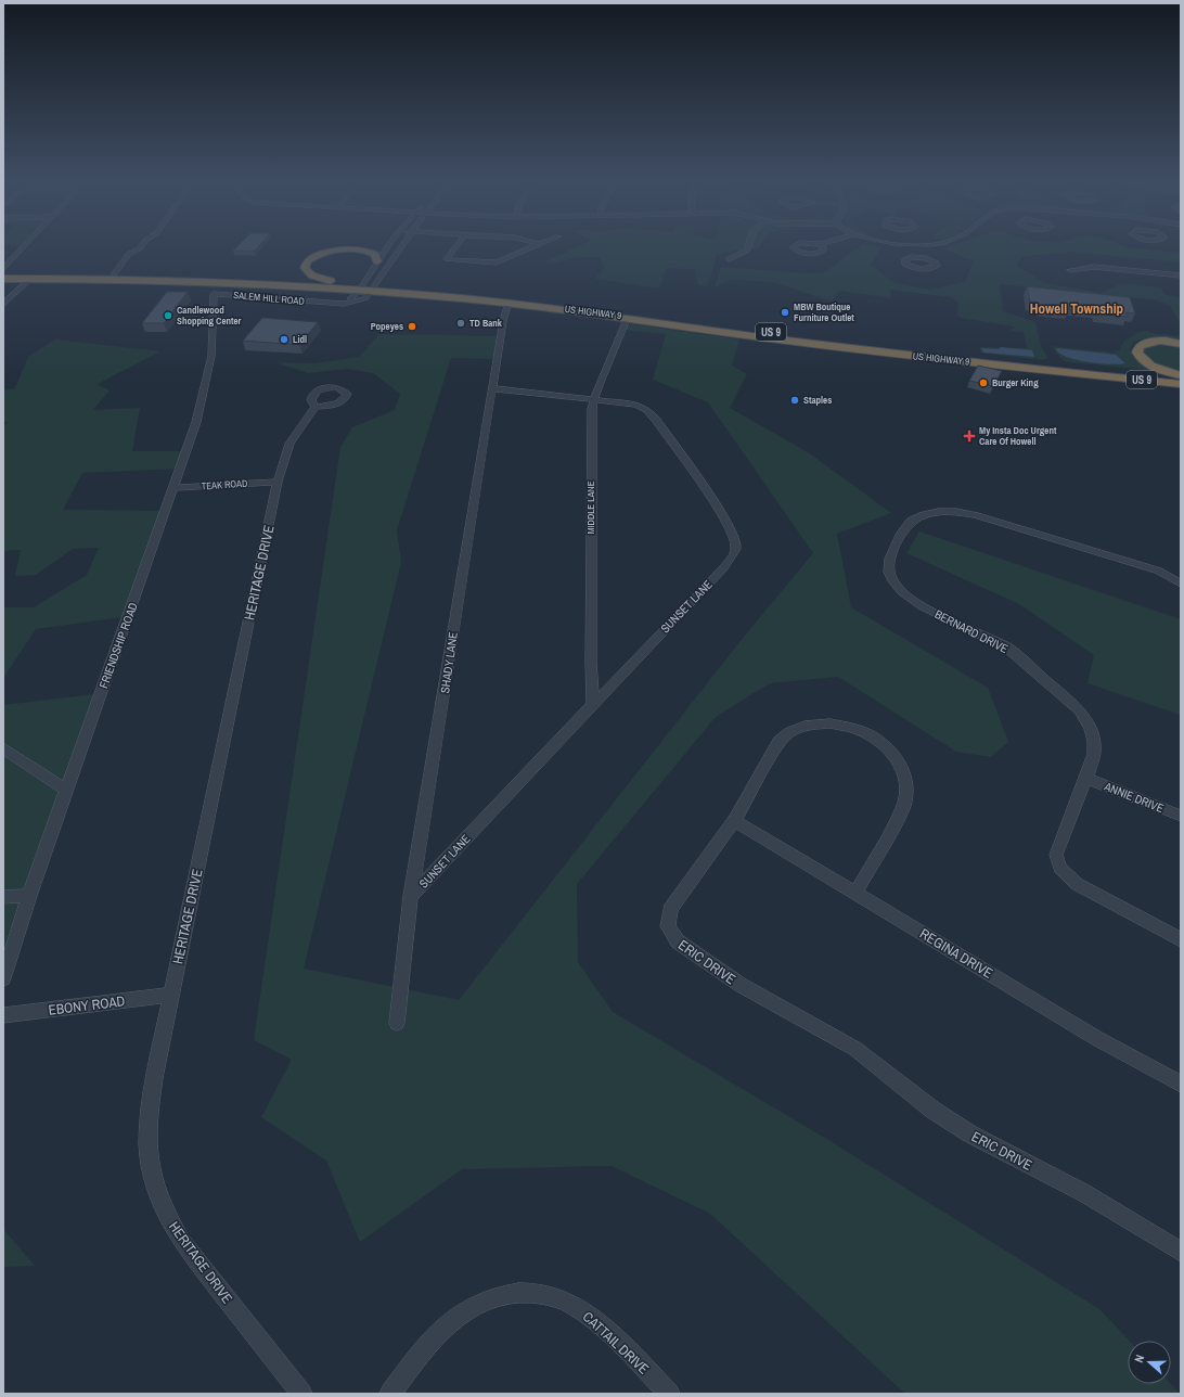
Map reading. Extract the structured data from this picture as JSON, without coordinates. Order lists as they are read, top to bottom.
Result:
{
  "streets": {
    "highway": ["US HIGHWAY 9", "US 9"],
    "street": [
      "SALEM HILL ROAD",
      "TEAK ROAD",
      "MIDDLE LANE",
      "HERITAGE DRIVE",
      "SUNSET LANE",
      "BERNARD DRIVE",
      "FRIENDSHIP ROAD",
      "SHADY LANE",
      "ANNIE DRIVE",
      "REGINA DRIVE",
      "ERIC DRIVE",
      "EBONY ROAD",
      "CATTAIL DRIVE"
    ]
  },
  "crossings": [
    ["SALEM HILL ROAD", "US HIGHWAY 9"],
    ["SALEM HILL ROAD", "FRIENDSHIP ROAD"],
    ["US HIGHWAY 9", "MIDDLE LANE"],
    ["US HIGHWAY 9", "SHADY LANE"],
    ["TEAK ROAD", "HERITAGE DRIVE"],
    ["TEAK ROAD", "FRIENDSHIP ROAD"],
    ["MIDDLE LANE", "SUNSET LANE"],
    ["HERITAGE DRIVE", "EBONY ROAD"],
    ["SUNSET LANE", "SHADY LANE"],
    ["BERNARD DRIVE", "ANNIE DRIVE"],
    ["REGINA DRIVE", "ERIC DRIVE"]
  ],
  "districts": ["Howell Township"],
  "places": {
    "other": [
      "MBW Boutique Furniture Outlet",
      "Candlewood Shopping Center",
      "TD Bank",
      "Popeyes",
      "Lidl",
      "Burger King",
      "Staples"
    ],
    "health": ["My Insta Doc Urgent Care Of Howell"]
  },
  "north": "left"
}
